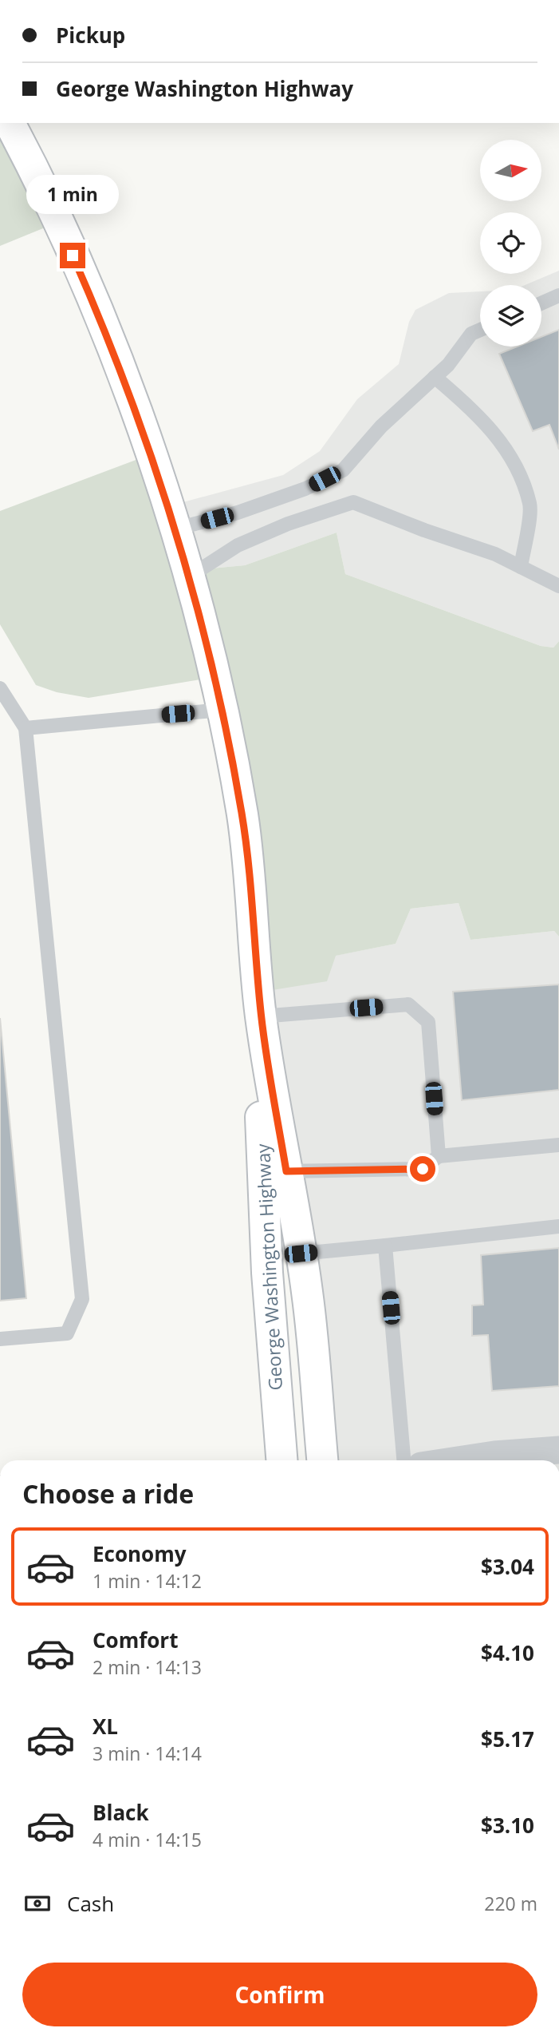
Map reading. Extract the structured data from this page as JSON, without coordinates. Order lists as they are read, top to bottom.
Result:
{
  "streets": {
    "main road": ["George Washington Highway"]
  },
  "north": "right",
  "page": {
    "banner": ["Pickup", "George Washington Highway"],
    "bubble": "1 min",
    "heading": "Choose a ride",
    "list": [
      {
        "name": "Economy",
        "note": "1 min · 14:12",
        "value": "$3.04"
      },
      {
        "name": "Comfort",
        "note": "2 min · 14:13",
        "value": "$4.10"
      },
      {
        "name": "XL",
        "note": "3 min · 14:14",
        "value": "$5.17"
      },
      {
        "name": "Black",
        "note": "4 min · 14:15",
        "value": "$3.10"
      }
    ],
    "pay": ["Cash", "220 m"],
    "buttons": "Confirm"
  }
}
